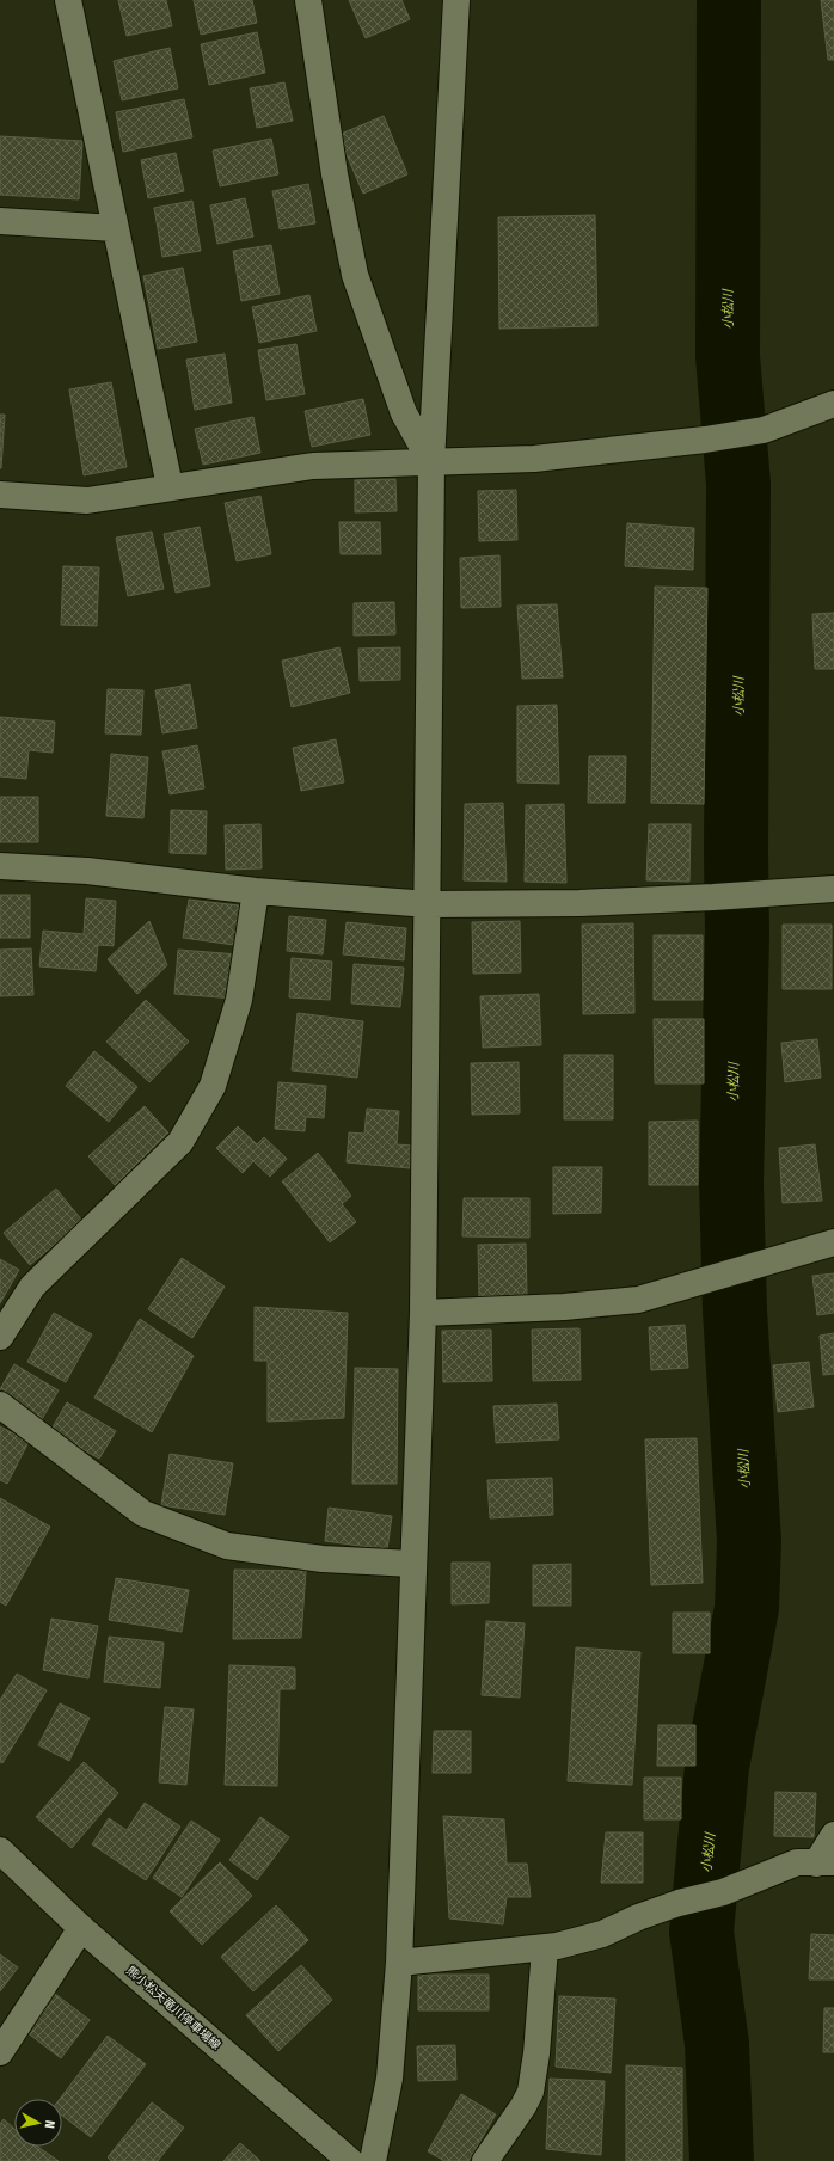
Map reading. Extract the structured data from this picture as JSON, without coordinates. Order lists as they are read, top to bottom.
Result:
{
  "streets": {
    "street": ["熊小松天竜川停車場線"]
  },
  "water": ["小松川"],
  "north": "right"
}
